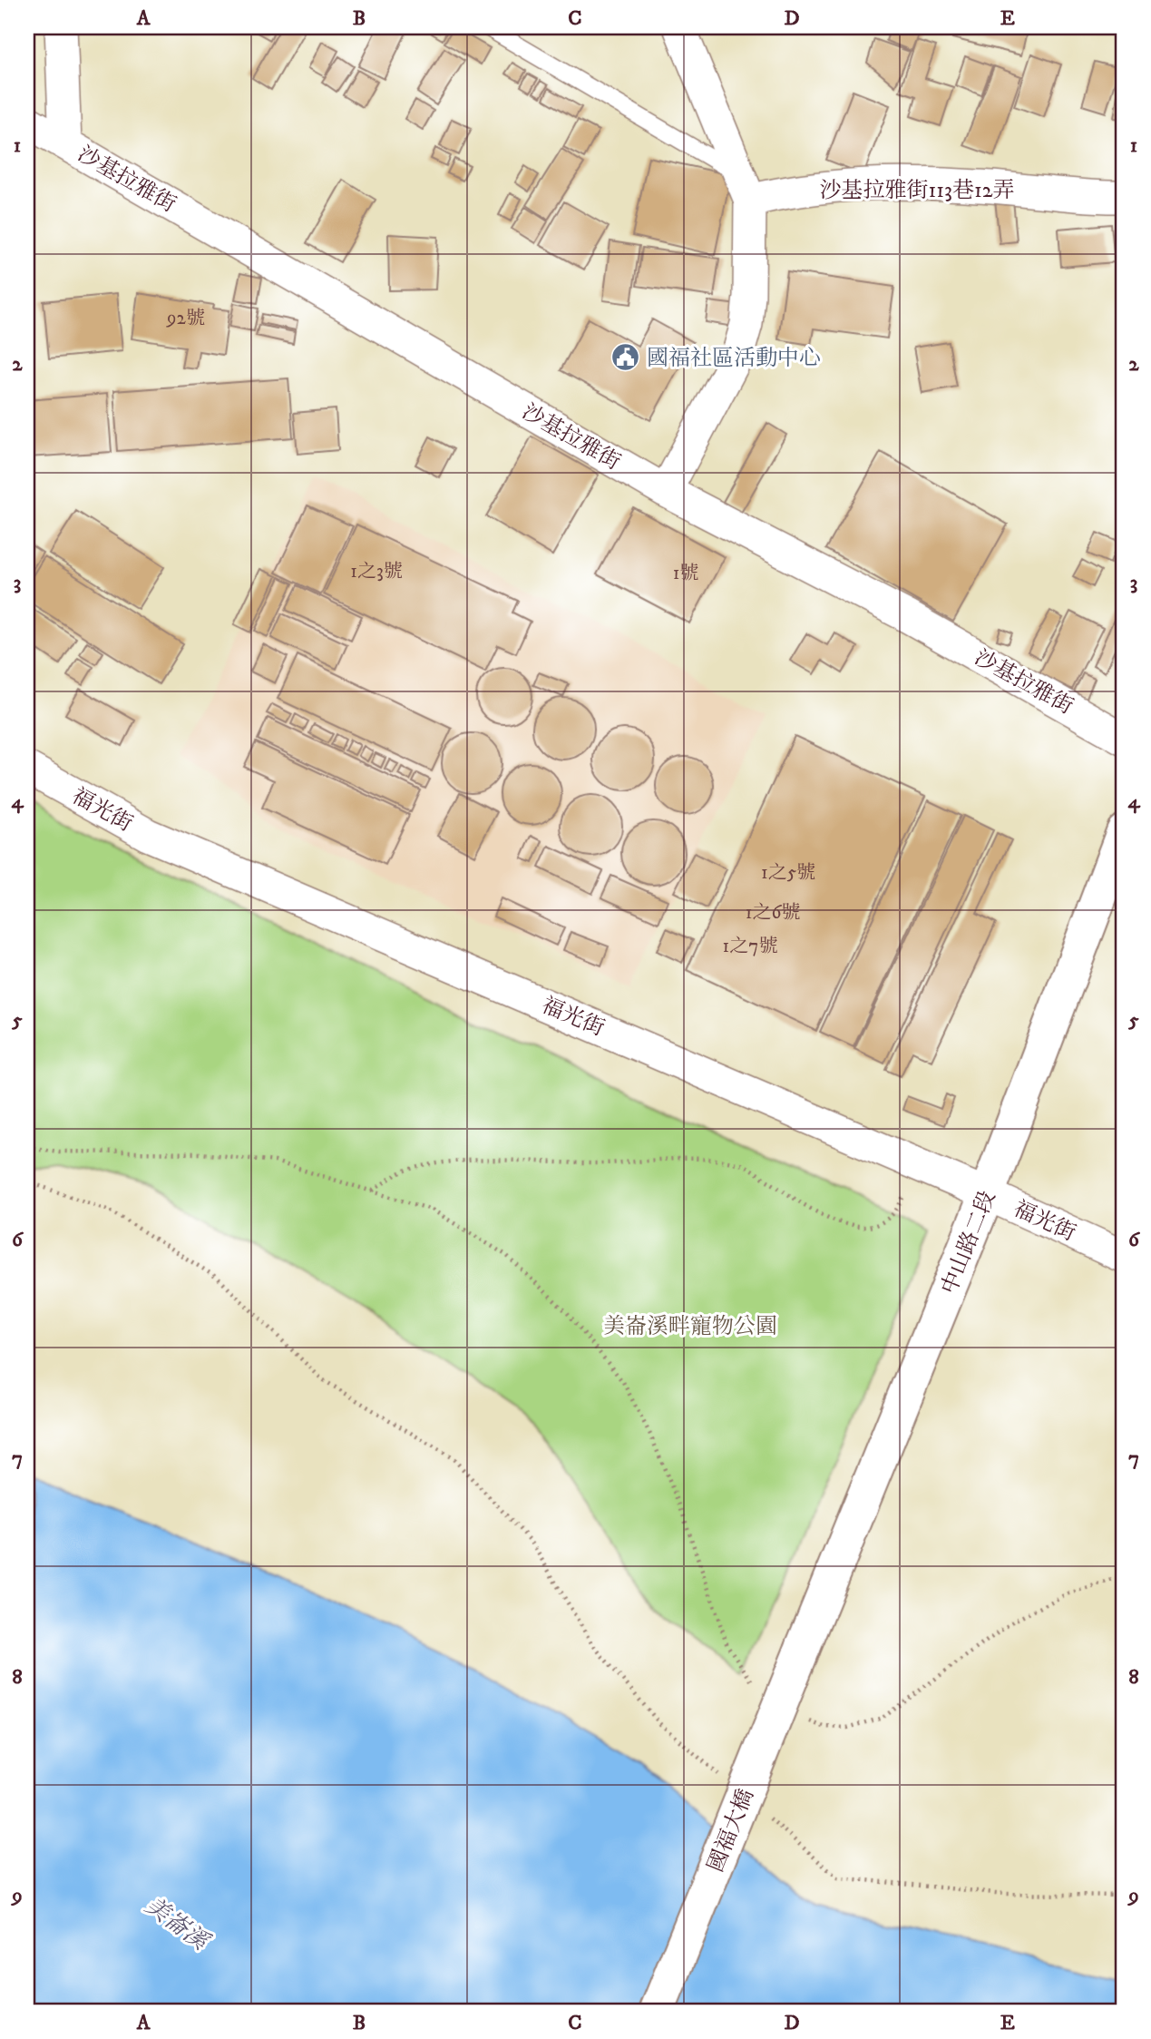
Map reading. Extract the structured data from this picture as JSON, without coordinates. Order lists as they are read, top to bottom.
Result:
{
  "streets": {
    "street": [
      "沙基拉雅街",
      "沙基拉雅街113巷12弄",
      "福光街",
      "中山路二段",
      "國福大橋"
    ]
  },
  "crossings": [
    ["福光街", "中山路二段"],
    ["中山路二段", "國福大橋"]
  ],
  "water": ["美崙溪"],
  "parks": ["美崙溪畔寵物公園"],
  "places": {
    "public building": ["國福社區活動中心"]
  },
  "house_numbers": [
    "92號",
    "1之3號",
    "1號",
    "1之5號",
    "1之6號",
    "1之7號"
  ],
  "grid": {
    "columns": [
      "A",
      "B",
      "C",
      "D",
      "E"
    ],
    "rows": [
      "1",
      "2",
      "3",
      "4",
      "5",
      "6",
      "7",
      "8",
      "9"
    ]
  }
}
